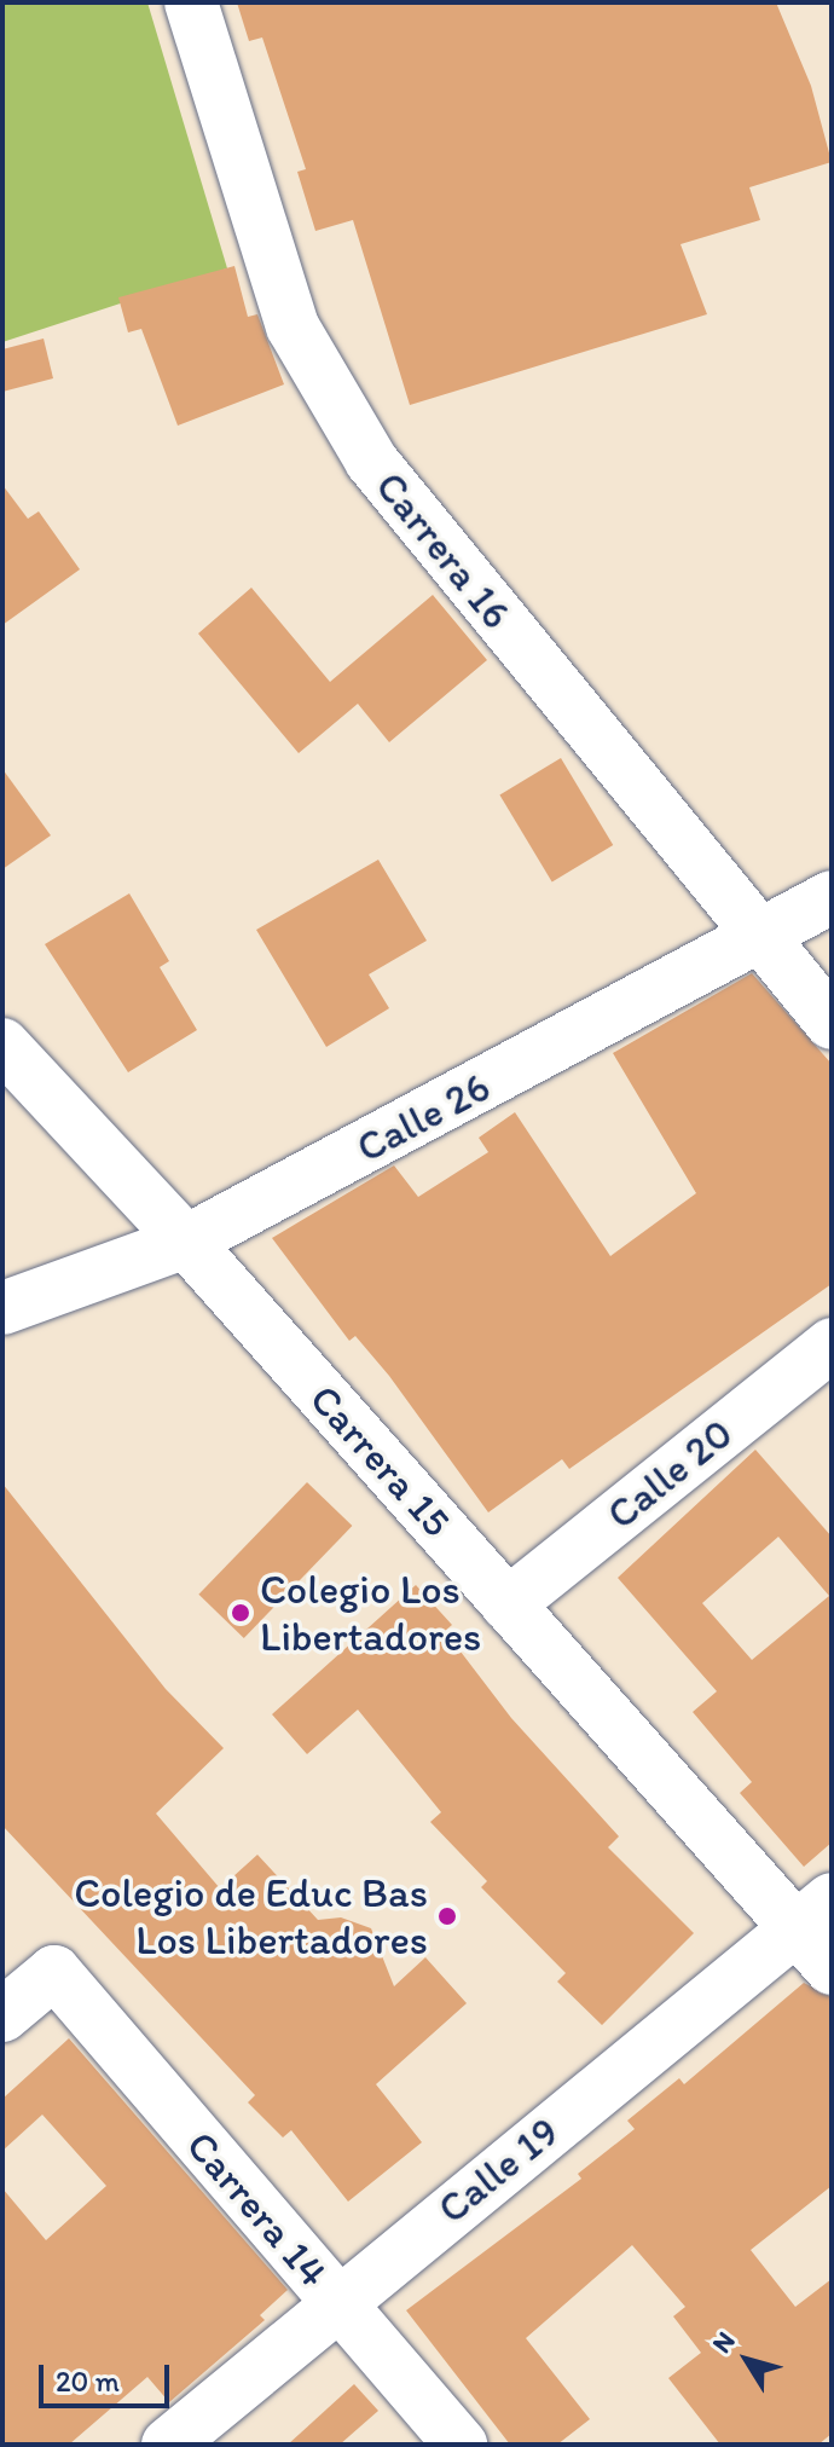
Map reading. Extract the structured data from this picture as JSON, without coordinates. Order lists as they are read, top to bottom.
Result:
{
  "streets": {
    "street": [
      "Carrera 16",
      "Calle 26",
      "Carrera 15",
      "Calle 20",
      "Calle 19",
      "Carrera 14"
    ]
  },
  "crossings": [
    ["Carrera 16", "Calle 26"],
    ["Calle 26", "Carrera 15"],
    ["Carrera 15", "Calle 20"],
    ["Carrera 15", "Calle 19"],
    ["Calle 19", "Carrera 14"]
  ],
  "places": ["Colegio Los Libertadores", "Colegio de Educ Bas Los Libertadores"],
  "scale_bar": "20 m",
  "north": "top left"
}
